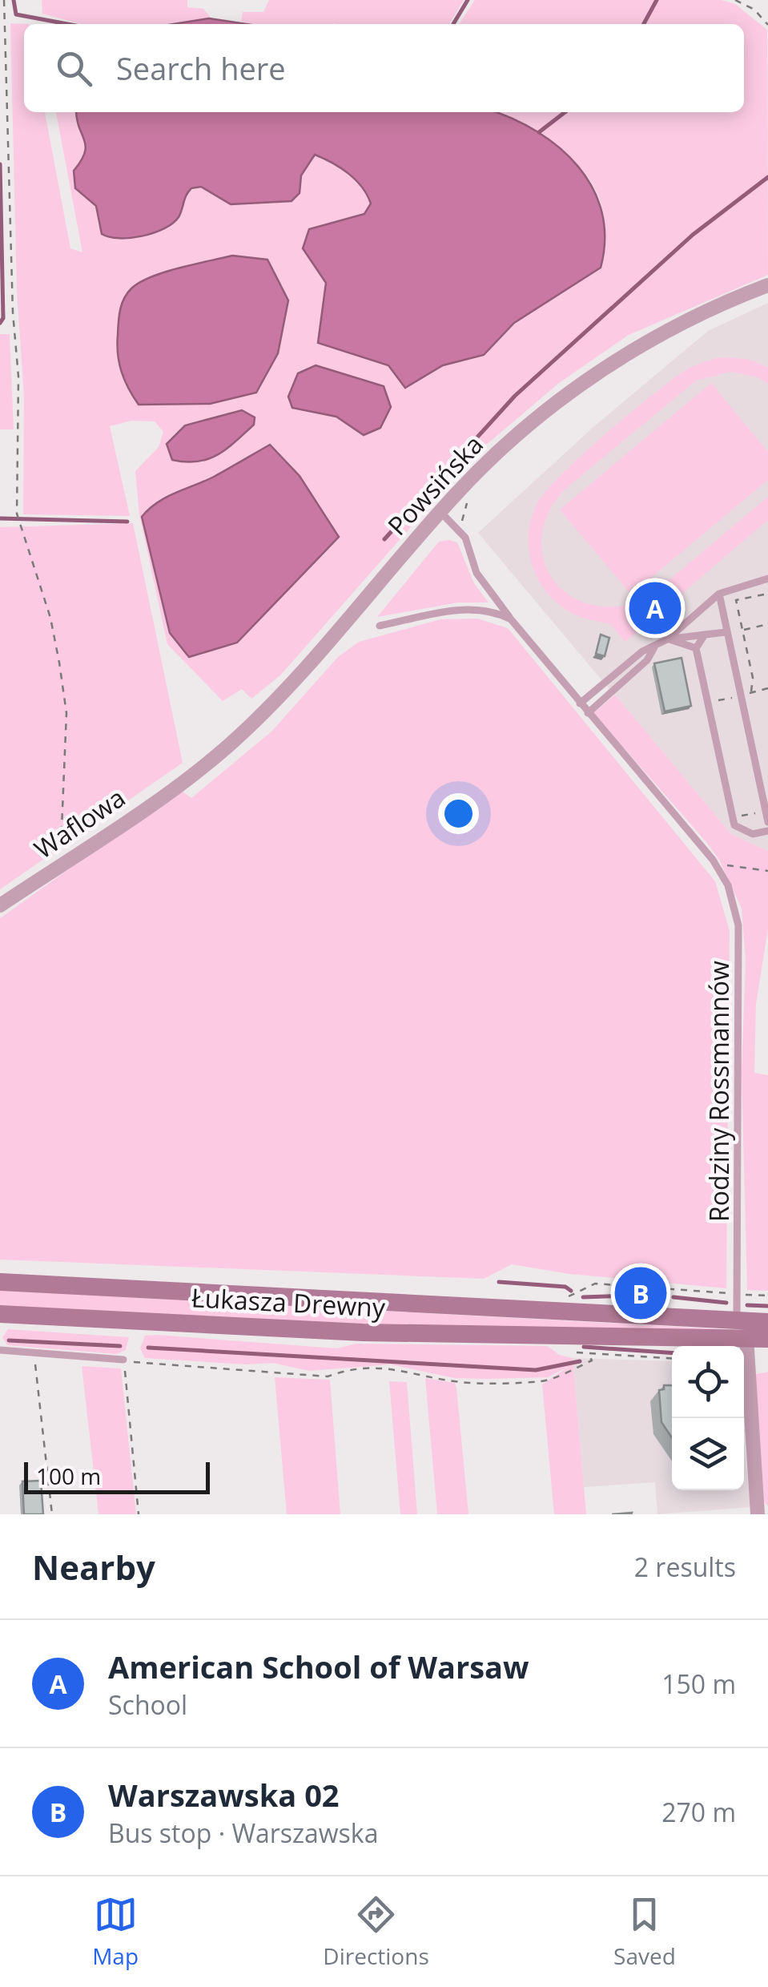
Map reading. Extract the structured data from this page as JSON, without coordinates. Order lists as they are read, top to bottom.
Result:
{
  "streets": {
    "main road": ["Łukasza Drewny"],
    "street": ["Powsińska", "Waflowa"],
    "lane": ["Rodziny Rossmannów"]
  },
  "crossings": [
    ["Powsińska", "Waflowa"],
    ["Powsińska", "Rodziny Rossmannów"],
    ["Rodziny Rossmannów", "Łukasza Drewny"]
  ],
  "scale_bar": "100 m",
  "page": {
    "search": "Search here",
    "pins": ["A", "B"],
    "scale": "100 m",
    "heading": ["Nearby", "2 results"],
    "list": [
      {
        "mark": "A",
        "name": "American School of Warsaw",
        "note": "School",
        "value": "150 m"
      },
      {
        "mark": "B",
        "name": "Warszawska 02",
        "note": "Bus stop · Warszawska",
        "value": "270 m"
      }
    ],
    "nav": ["Map", "Directions", "Saved"]
  }
}
